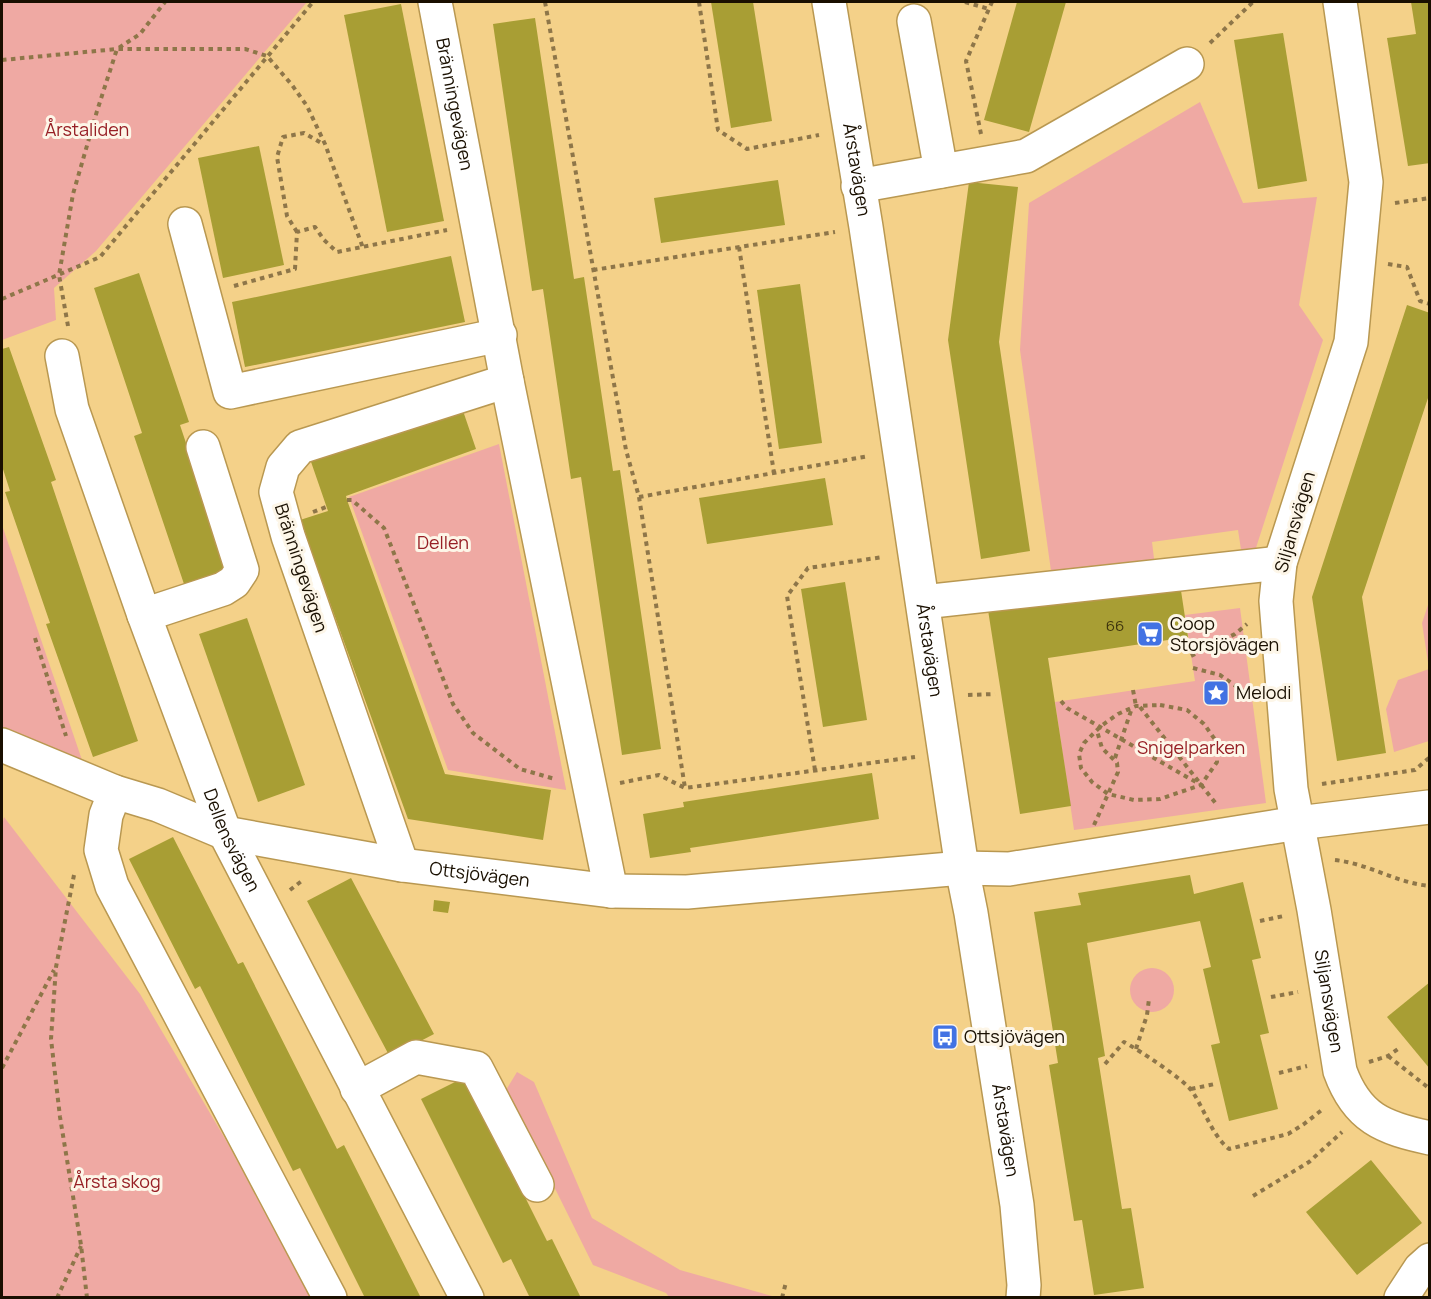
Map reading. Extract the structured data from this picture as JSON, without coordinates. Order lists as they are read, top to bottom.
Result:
{
  "streets": {
    "street": [
      "Bränningevägen",
      "Årstavägen",
      "Siljansvägen",
      "Dellensvägen",
      "Ottsjövägen"
    ]
  },
  "crossings": [
    ["Bränningevägen", "Ottsjövägen"],
    ["Årstavägen", "Ottsjövägen"],
    ["Siljansvägen", "Ottsjövägen"],
    ["Dellensvägen", "Ottsjövägen"]
  ],
  "parks": [
    "Årstaliden",
    "Dellen",
    "Snigelparken",
    "Årsta skog"
  ],
  "places": {
    "supermarket": ["Coop Storsjövägen"],
    "place": ["Melodi"],
    "bus stop": ["Ottsjövägen"]
  },
  "house_numbers": ["66"]
}
